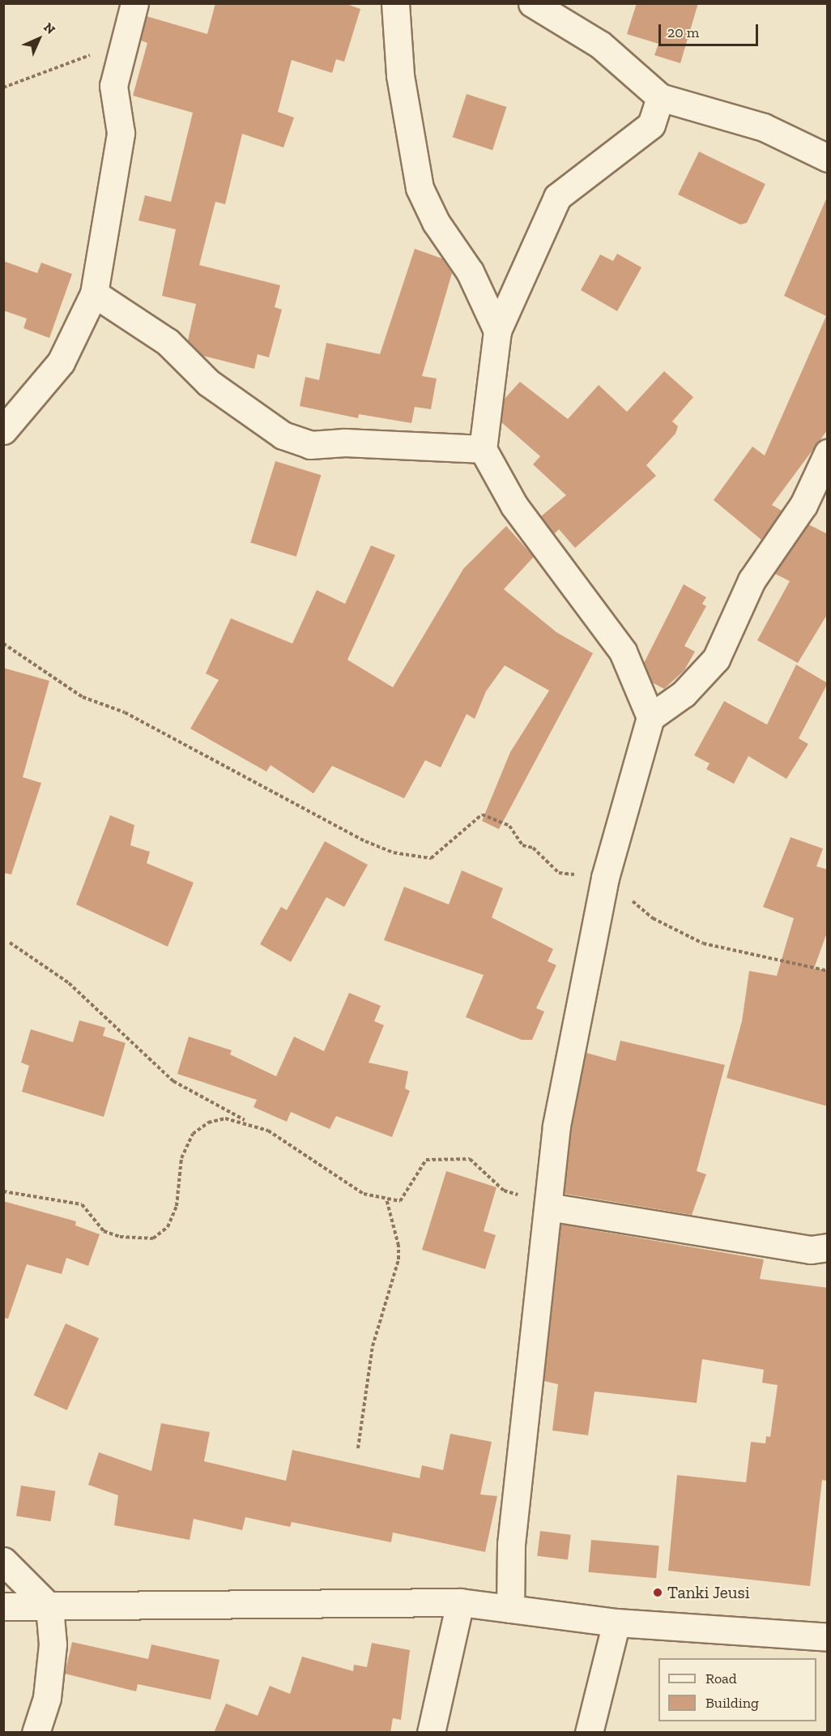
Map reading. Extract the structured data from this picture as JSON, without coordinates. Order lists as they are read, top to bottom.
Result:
{
  "places": ["Tanki Jeusi"],
  "legend": ["Road", "Building"],
  "scale_bar": "20 m",
  "north": "top right"
}
